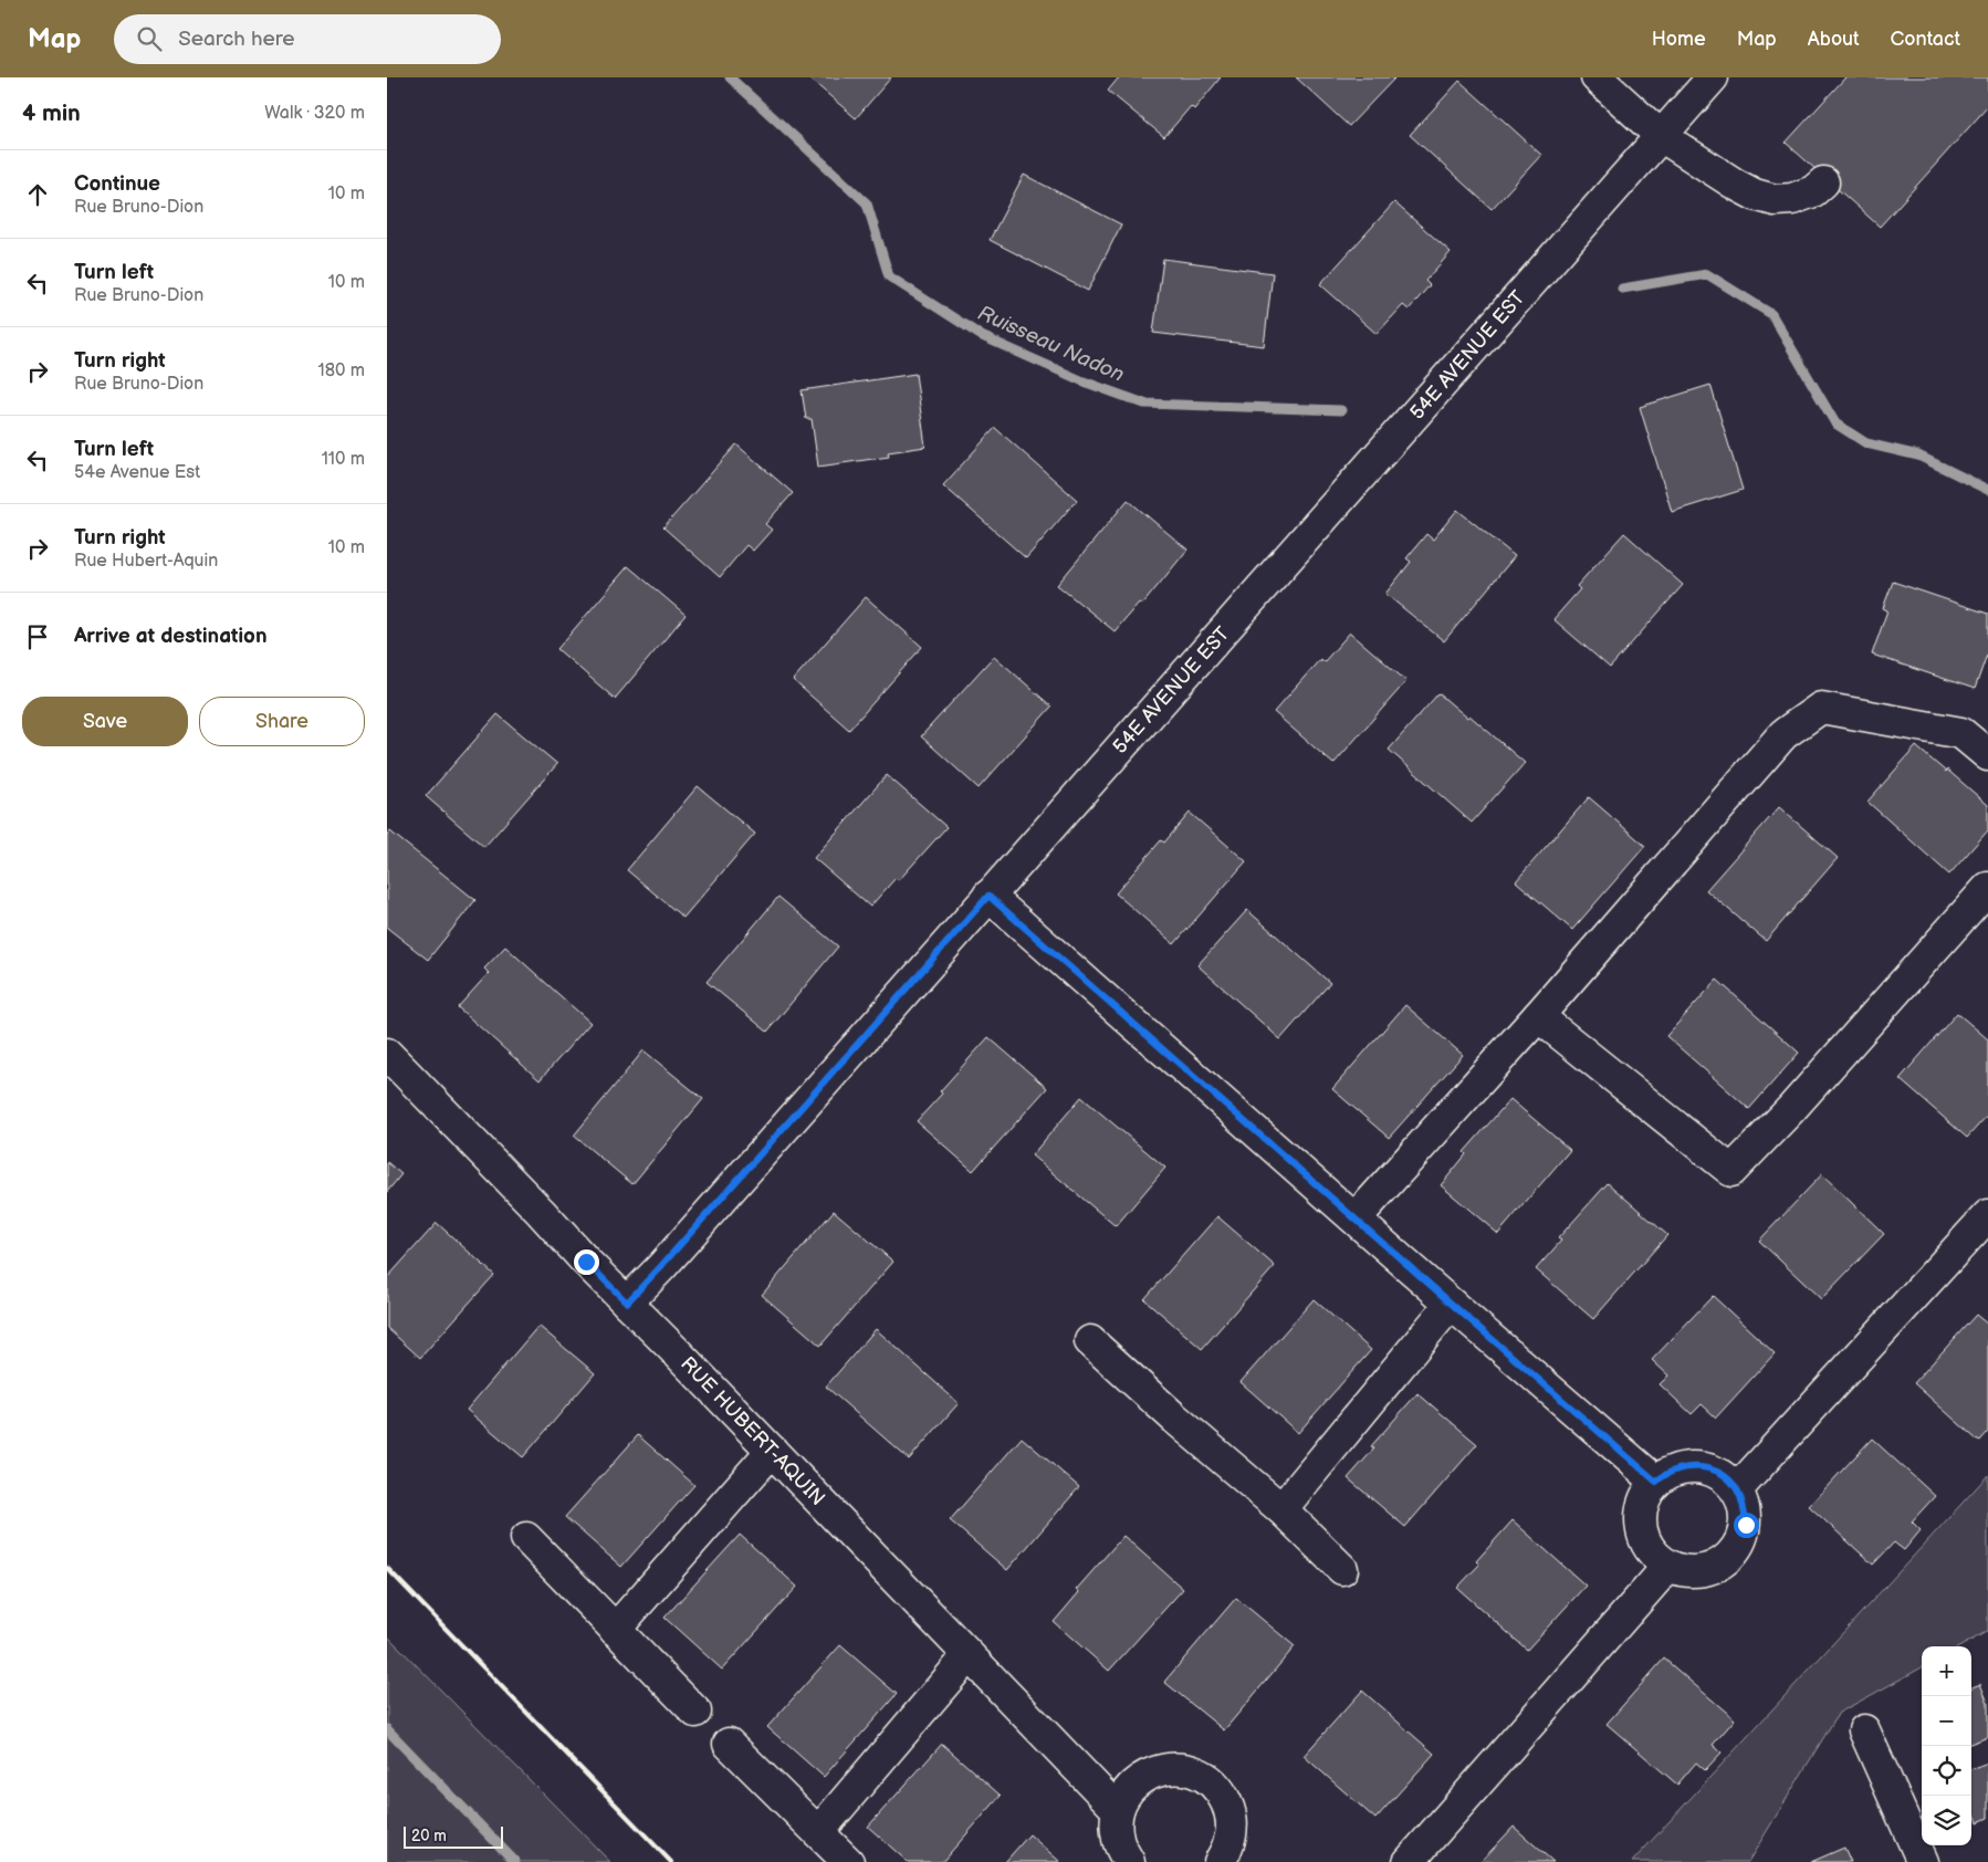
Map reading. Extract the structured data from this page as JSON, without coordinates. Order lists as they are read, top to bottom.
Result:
{
  "streets": {
    "street": ["54E AVENUE EST", "RUE HUBERT-AQUIN"]
  },
  "crossings": [
    ["54E AVENUE EST", "RUE HUBERT-AQUIN"]
  ],
  "water": ["Ruisseau Nadon"],
  "scale_bar": "20 m",
  "page": {
    "header": "Map",
    "search": "Search here",
    "nav": [
      "Home",
      "Map",
      "About",
      "Contact"
    ],
    "heading": ["4 min", "Walk · 320 m"],
    "list": [
      ["Continue", "Rue Bruno-Dion", "10 m"],
      ["Turn left", "Rue Bruno-Dion", "10 m"],
      ["Turn right", "Rue Bruno-Dion", "180 m"],
      ["Turn left", "54e Avenue Est", "110 m"],
      ["Turn right", "Rue Hubert-Aquin", "10 m"],
      "Arrive at destination"
    ],
    "buttons": ["Save", "Share"],
    "map_buttons": ["+", "−"],
    "scale": "20 m"
  }
}
